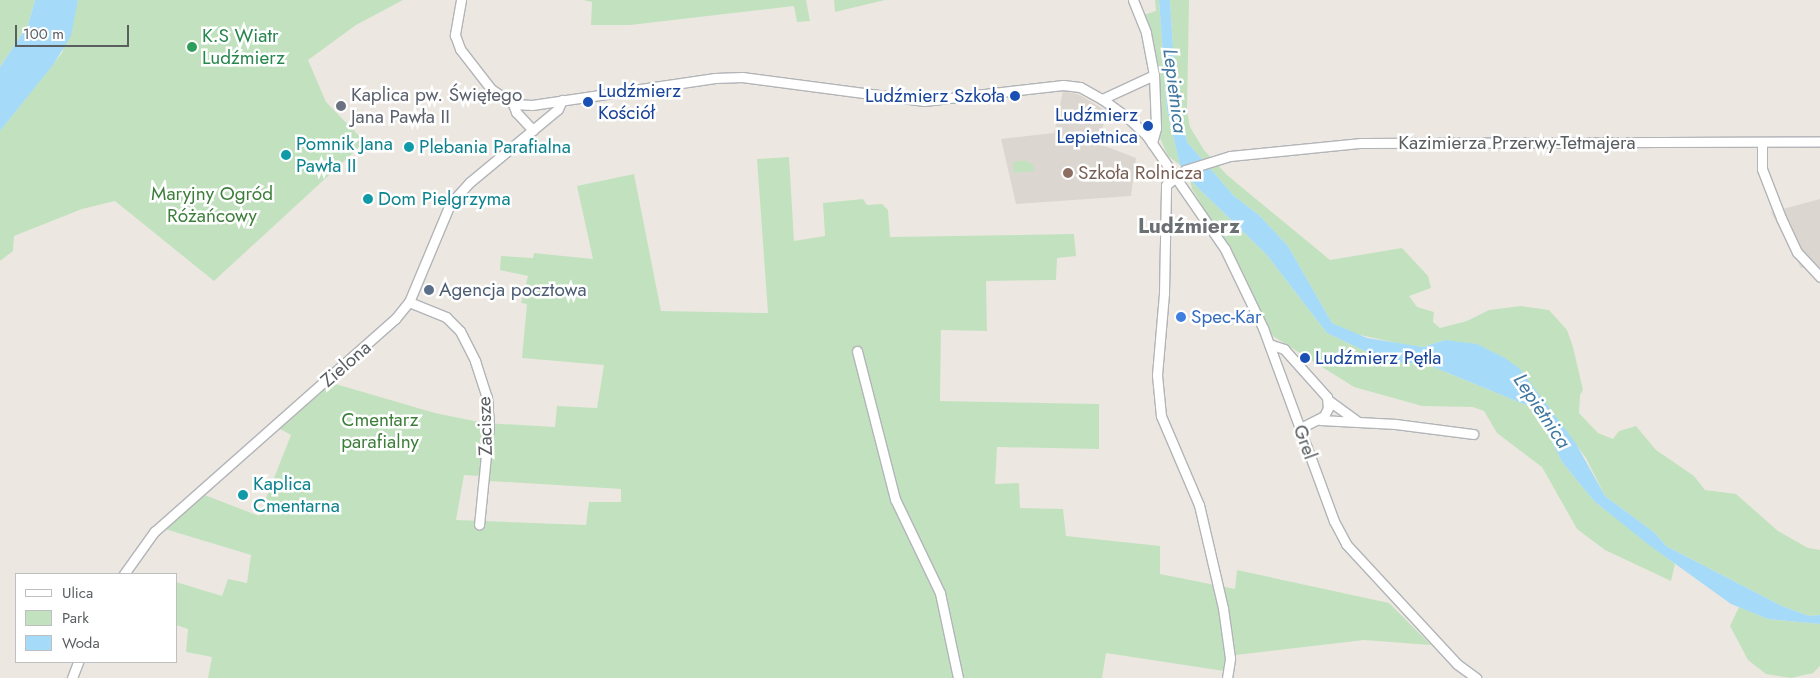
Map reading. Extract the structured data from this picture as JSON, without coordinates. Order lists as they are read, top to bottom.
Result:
{
  "streets": {
    "street": [
      "Kazimierza Przerwy-Tetmajera",
      "Zielona",
      "Zacisze",
      "Grel"
    ]
  },
  "crossings": [
    ["Kazimierza Przerwy-Tetmajera", "Grel"],
    ["Zielona", "Zacisze"]
  ],
  "districts": ["Ludźmierz"],
  "water": ["Lepietnica"],
  "parks": ["Maryjny Ogród Różańcowy", "Cmentarz parafialny"],
  "places": [
    "K.S Wiatr Ludźmierz",
    "Ludźmierz Szkoła",
    "Ludźmierz Kościół",
    "Kaplica pw. Świętego Jana Pawła II",
    "Ludźmierz Lepietnica",
    "Plebania Parafialna",
    "Pomnik Jana Pawła II",
    "Szkoła Rolnicza",
    "Dom Pielgrzyma",
    "Agencja pocztowa",
    "Spec-Kar",
    "Ludźmierz Pętla",
    "Kaplica Cmentarna"
  ],
  "legend": ["Ulica", "Park", "Woda"],
  "scale_bar": "100 m"
}
